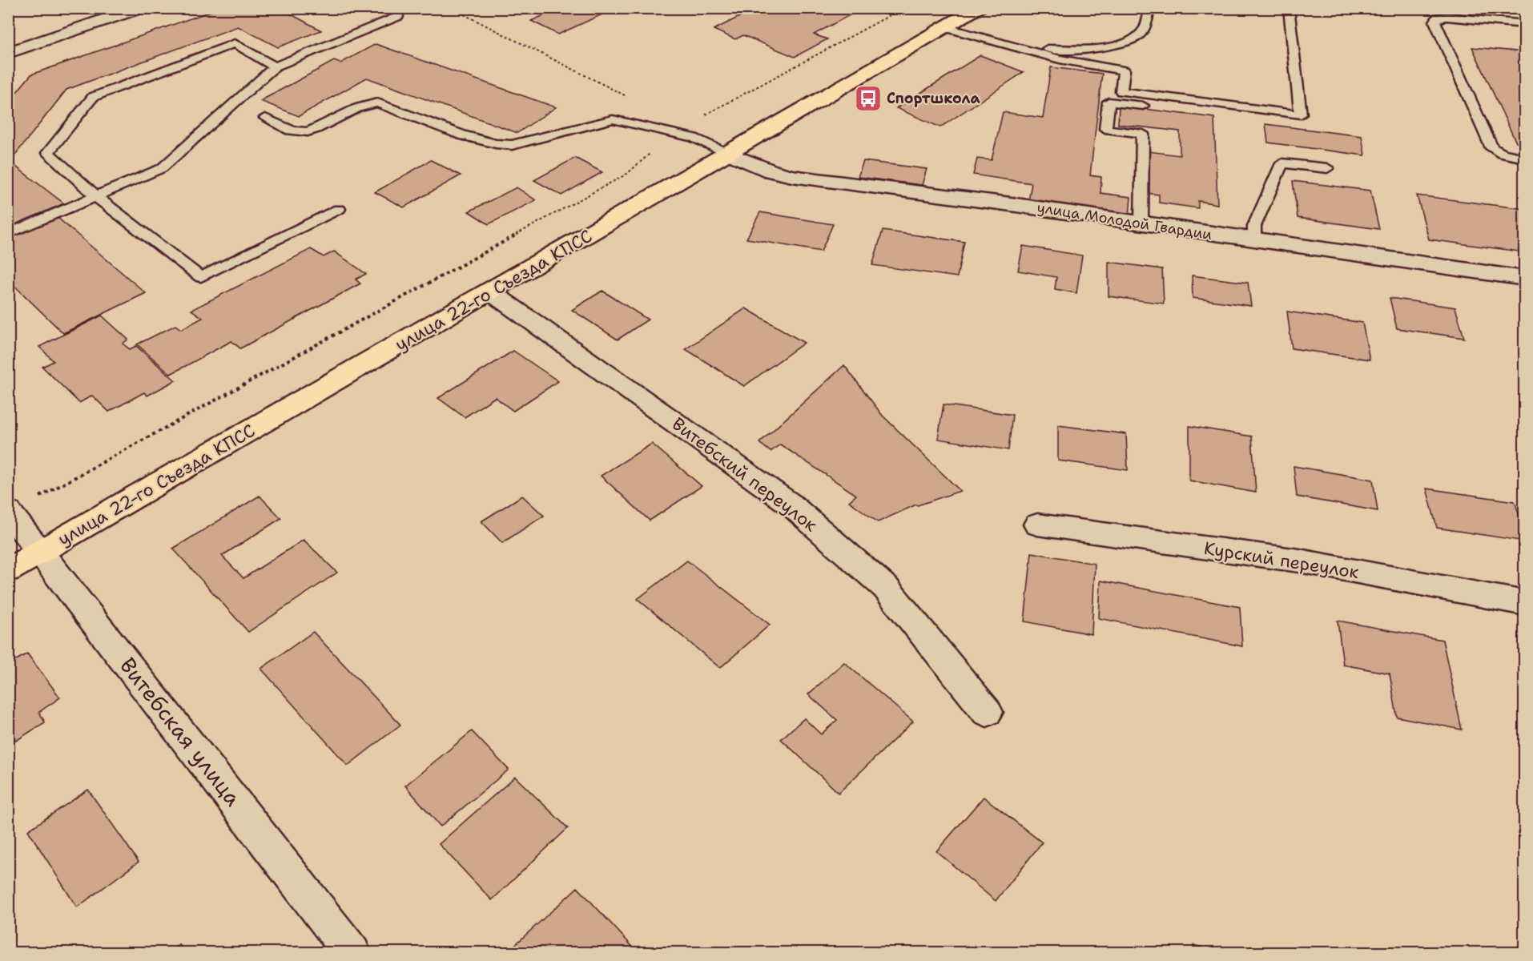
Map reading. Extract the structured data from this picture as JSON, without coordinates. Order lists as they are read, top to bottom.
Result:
{
  "streets": {
    "main road": ["улица 22-го Съезда КПСС"],
    "street": [
      "улица Молодой Гвардии",
      "Витебский переулок",
      "Курский переулок",
      "Витебская улица"
    ]
  },
  "crossings": [
    ["улица Молодой Гвардии", "улица 22-го Съезда КПСС"],
    ["улица 22-го Съезда КПСС", "Витебский переулок"],
    ["улица 22-го Съезда КПСС", "Витебская улица"]
  ],
  "places": {
    "bus stop": ["Спортшкола"]
  }
}
